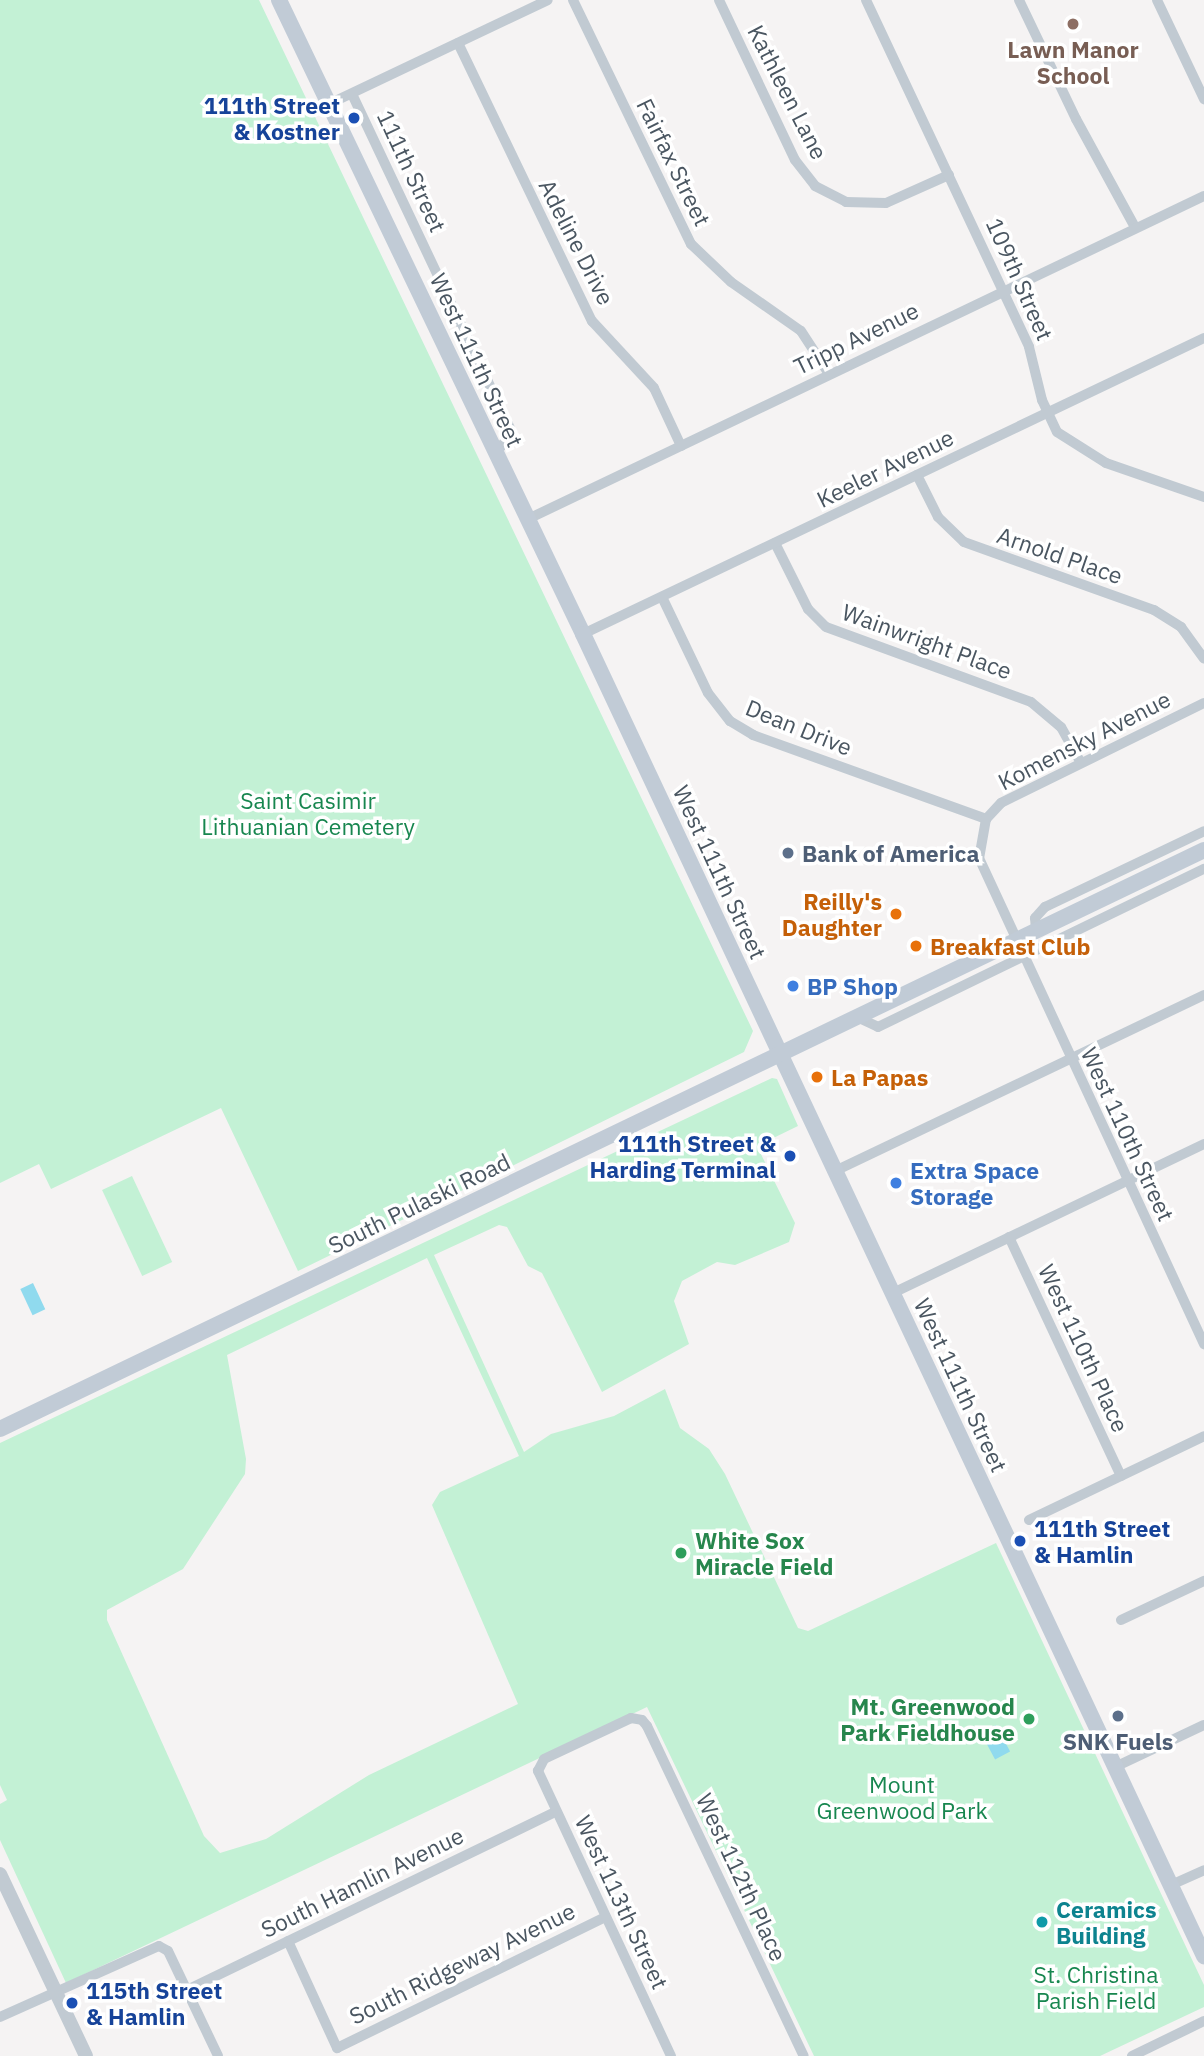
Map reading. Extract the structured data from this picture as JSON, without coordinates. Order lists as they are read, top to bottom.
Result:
{
  "streets": {
    "main road": ["West 111th Street", "South Pulaski Road"],
    "street": [
      "Kathleen Lane",
      "Fairfax Street",
      "111th Street",
      "Adeline Drive",
      "109th Street",
      "Tripp Avenue",
      "Keeler Avenue",
      "Arnold Place",
      "Wainwright Place",
      "Dean Drive",
      "Komensky Avenue",
      "West 110th Street",
      "West 110th Place",
      "West 112th Place",
      "South Hamlin Avenue",
      "West 113th Street",
      "South Ridgeway Avenue"
    ]
  },
  "crossings": [
    ["Kathleen Lane", "109th Street"],
    ["Fairfax Street", "Tripp Avenue"],
    ["111th Street", "West 111th Street"],
    ["Adeline Drive", "Tripp Avenue"],
    ["109th Street", "Tripp Avenue"],
    ["109th Street", "Keeler Avenue"],
    ["Tripp Avenue", "West 111th Street"],
    ["West 111th Street", "Keeler Avenue"],
    ["West 111th Street", "South Pulaski Road"],
    ["Keeler Avenue", "Arnold Place"],
    ["Keeler Avenue", "Wainwright Place"],
    ["Keeler Avenue", "Dean Drive"],
    ["Wainwright Place", "Komensky Avenue"],
    ["Dean Drive", "Komensky Avenue"],
    ["Dean Drive", "West 110th Street"],
    ["Komensky Avenue", "West 110th Street"],
    ["West 110th Street", "South Pulaski Road"],
    ["West 112th Place", "West 113th Street"],
    ["South Hamlin Avenue", "West 113th Street"],
    ["South Hamlin Avenue", "South Ridgeway Avenue"],
    ["West 113th Street", "South Ridgeway Avenue"]
  ],
  "parks": ["Saint Casimir Lithuanian Cemetery", "Mount Greenwood Park", "St. Christina Parish Field"],
  "places": [
    "Lawn Manor School",
    "111th Street & Kostner",
    "Bank of America",
    "Reilly's Daughter",
    "Breakfast Club",
    "BP Shop",
    "La Papas",
    "111th Street & Harding Terminal",
    "Extra Space Storage",
    "111th Street & Hamlin",
    "White Sox Miracle Field",
    "SNK Fuels",
    "Mt. Greenwood Park Fieldhouse",
    "Ceramics Building",
    "115th Street & Hamlin"
  ]
}
